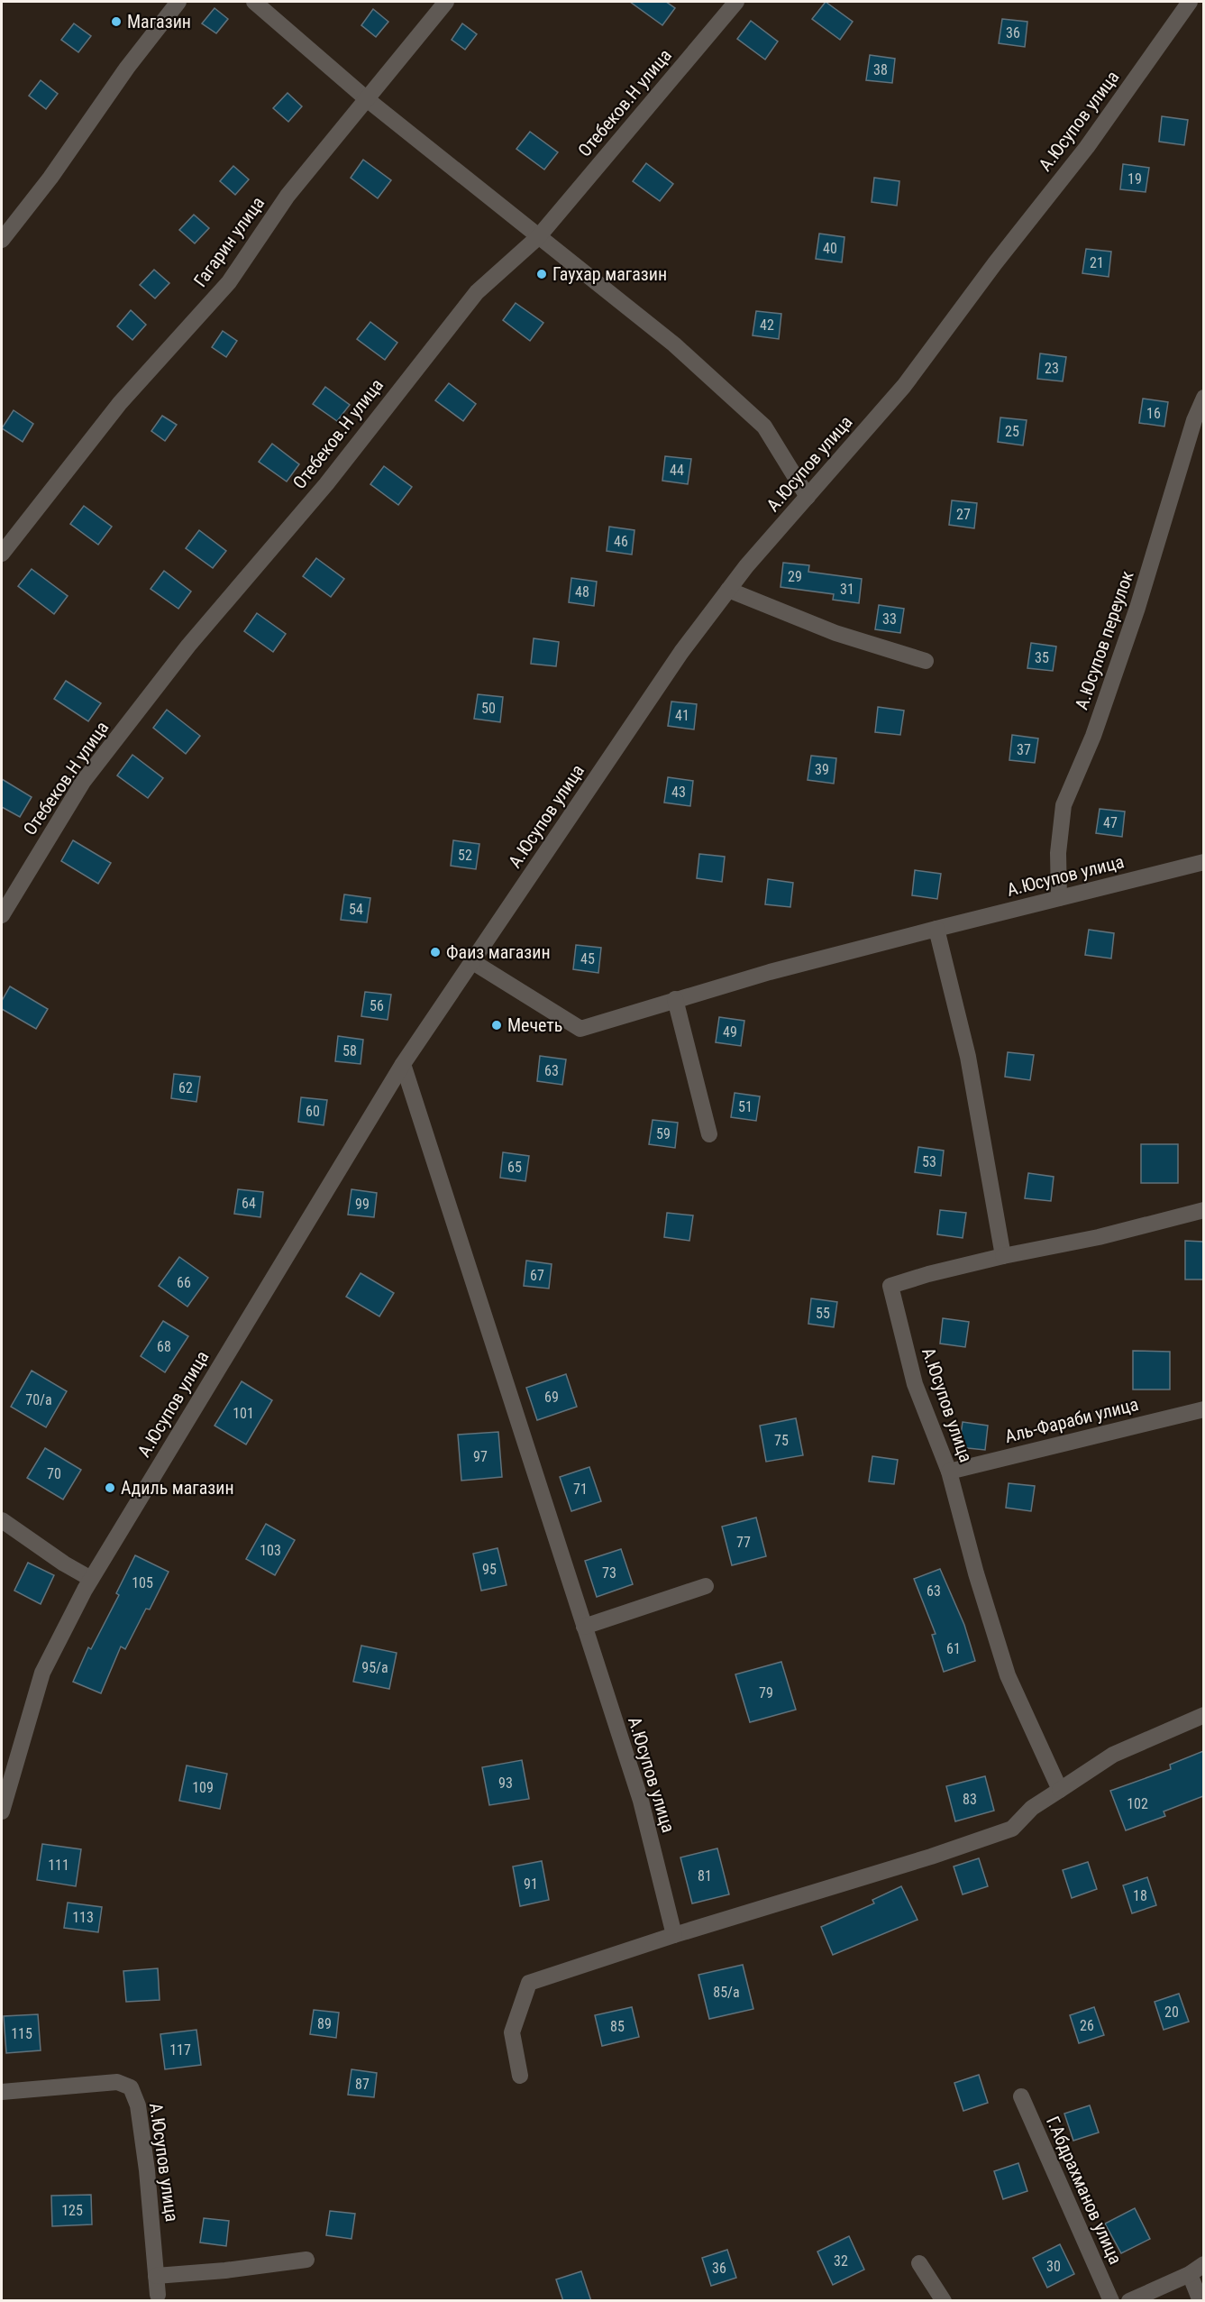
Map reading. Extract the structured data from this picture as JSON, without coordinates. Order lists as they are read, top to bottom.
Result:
{
  "streets": {
    "street": [
      "Отебеков.Н улица",
      "А.Юсупов улица",
      "Гагарин улица",
      "А.Юсупов переулок",
      "Аль-Фараби улица",
      "Г.Абдрахманов улица"
    ]
  },
  "crossings": [
    ["А.Юсупов улица", "А.Юсупов переулок"],
    ["А.Юсупов улица", "Аль-Фараби улица"]
  ],
  "places": [
    "Магазин",
    "Гаухар магазин",
    "Фаиз магазин",
    "Мечеть",
    "Адиль магазин"
  ],
  "house_numbers": [
    "36",
    "38",
    "19",
    "40",
    "21",
    "42",
    "23",
    "16",
    "25",
    "44",
    "27",
    "46",
    "29",
    "31",
    "48",
    "33",
    "35",
    "50",
    "41",
    "37",
    "39",
    "43",
    "47",
    "52",
    "54",
    "45",
    "56",
    "49",
    "58",
    "63",
    "62",
    "51",
    "60",
    "59",
    "53",
    "65",
    "64",
    "99",
    "67",
    "66",
    "55",
    "68",
    "69",
    "70/а",
    "101",
    "75",
    "97",
    "70",
    "71",
    "77",
    "103",
    "95",
    "73",
    "105",
    "63",
    "61",
    "95/а",
    "79",
    "93",
    "109",
    "83",
    "102",
    "111",
    "81",
    "91",
    "18",
    "113",
    "85/а",
    "20",
    "89",
    "26",
    "85",
    "115",
    "117",
    "87",
    "125",
    "32",
    "30",
    "36"
  ]
}
